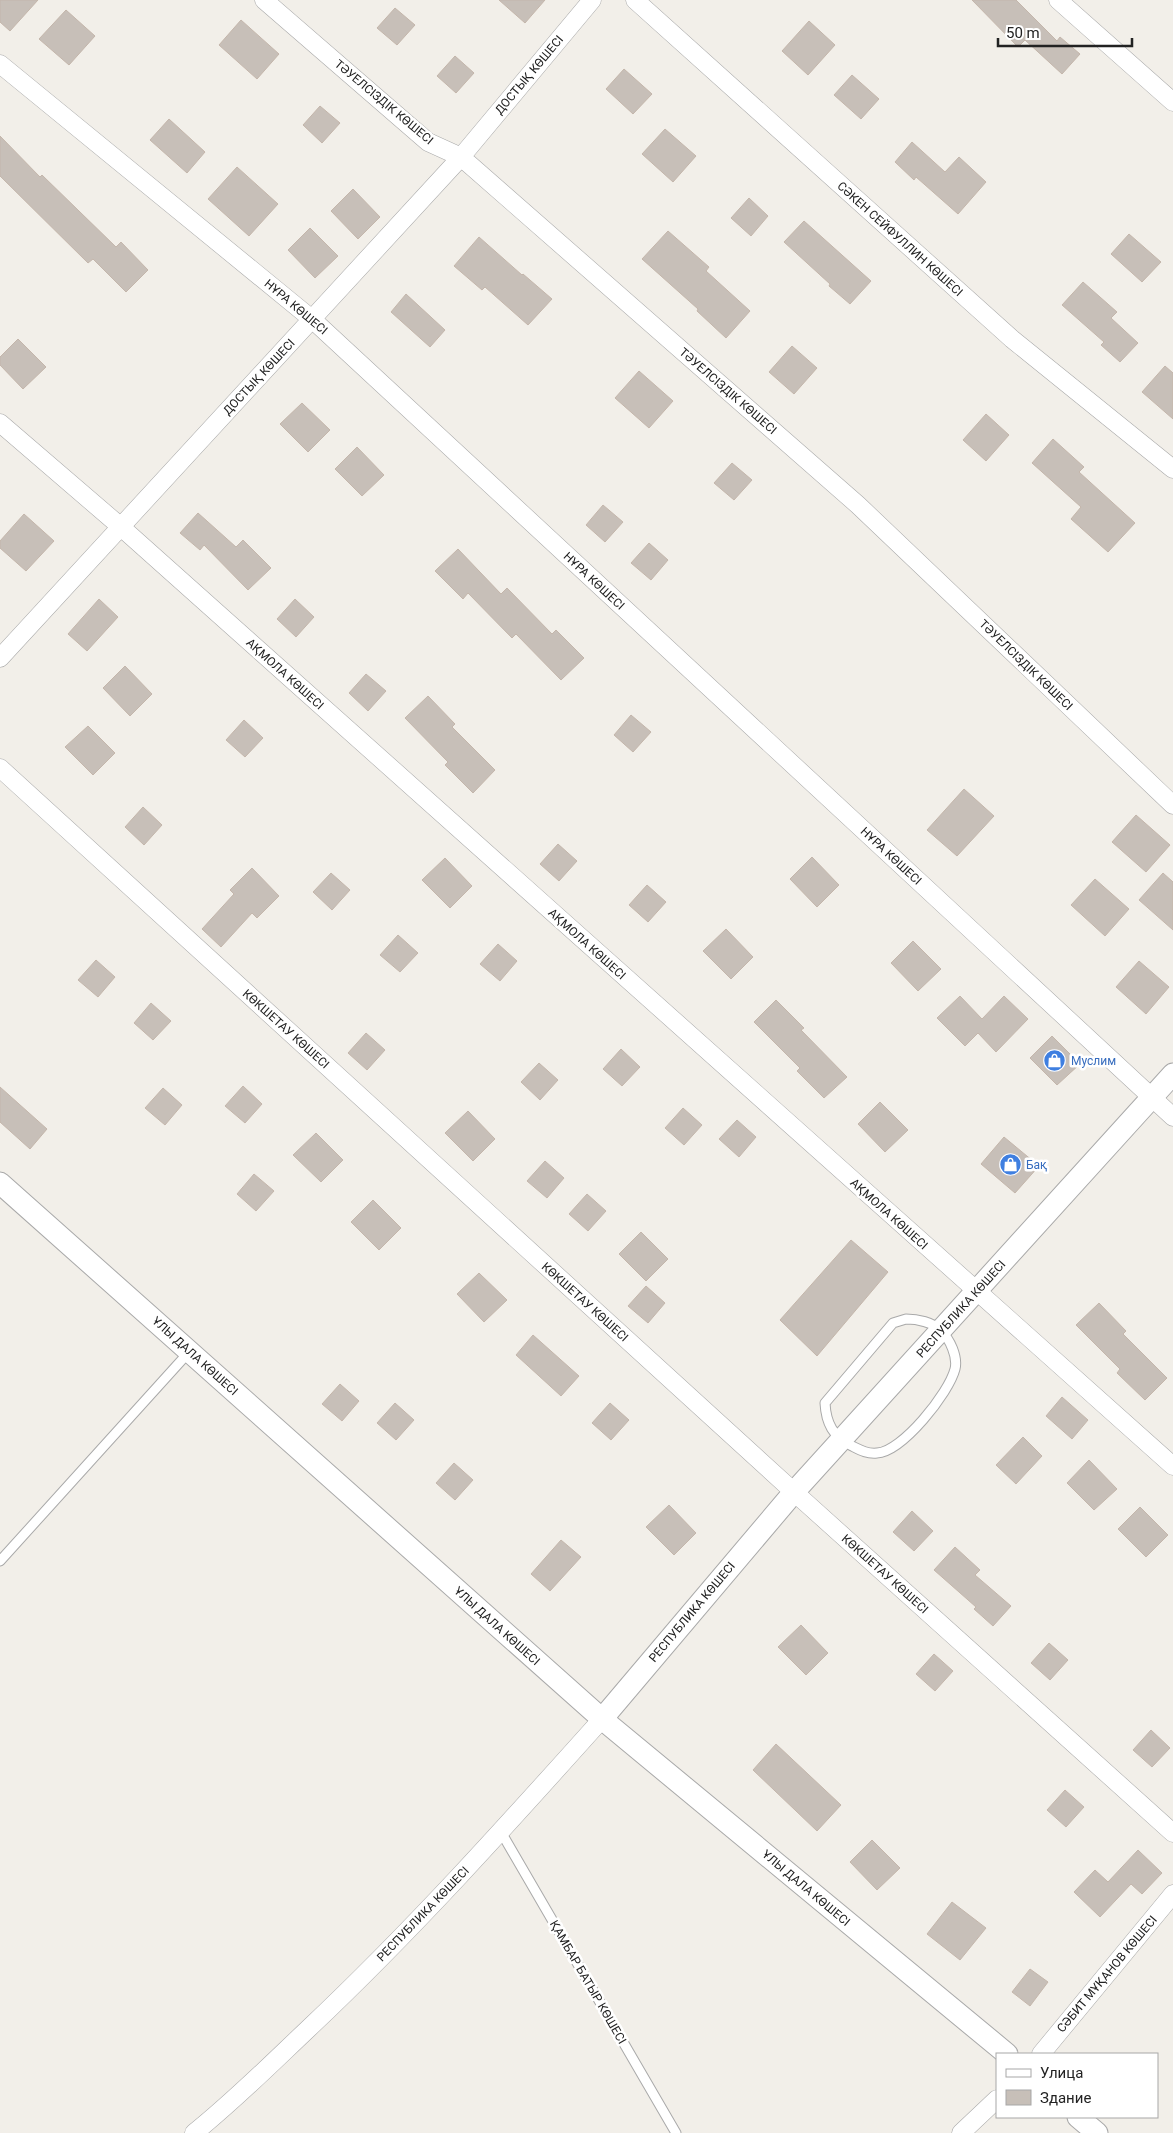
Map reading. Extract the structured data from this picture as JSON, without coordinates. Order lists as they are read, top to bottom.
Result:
{
  "streets": {
    "street": [
      "ДОСТЫҚ КӨШЕСІ",
      "ТӘУЕЛСІЗДІК КӨШЕСІ",
      "СӘКЕН СЕЙФУЛЛИН КӨШЕСІ",
      "НҰРА КӨШЕСІ",
      "АҚМОЛА КӨШЕСІ",
      "КӨКШЕТАУ КӨШЕСІ",
      "РЕСПУБЛИКА КӨШЕСІ",
      "ҰЛЫ ДАЛА КӨШЕСІ",
      "СӘБИТ МҰҚАНОВ КӨШЕСІ"
    ],
    "lane": ["ҚАМБАР БАТЫР КӨШЕСІ"]
  },
  "crossings": [
    ["ДОСТЫҚ КӨШЕСІ", "ТӘУЕЛСІЗДІК КӨШЕСІ"],
    ["ДОСТЫҚ КӨШЕСІ", "НҰРА КӨШЕСІ"],
    ["ДОСТЫҚ КӨШЕСІ", "АҚМОЛА КӨШЕСІ"],
    ["НҰРА КӨШЕСІ", "РЕСПУБЛИКА КӨШЕСІ"],
    ["АҚМОЛА КӨШЕСІ", "РЕСПУБЛИКА КӨШЕСІ"],
    ["КӨКШЕТАУ КӨШЕСІ", "РЕСПУБЛИКА КӨШЕСІ"],
    ["РЕСПУБЛИКА КӨШЕСІ", "ҰЛЫ ДАЛА КӨШЕСІ"],
    ["РЕСПУБЛИКА КӨШЕСІ", "ҚАМБАР БАТЫР КӨШЕСІ"]
  ],
  "places": {
    "shop": ["Муслим", "Бақ"]
  },
  "legend": ["Улица", "Здание"],
  "scale_bar": "50 m"
}
